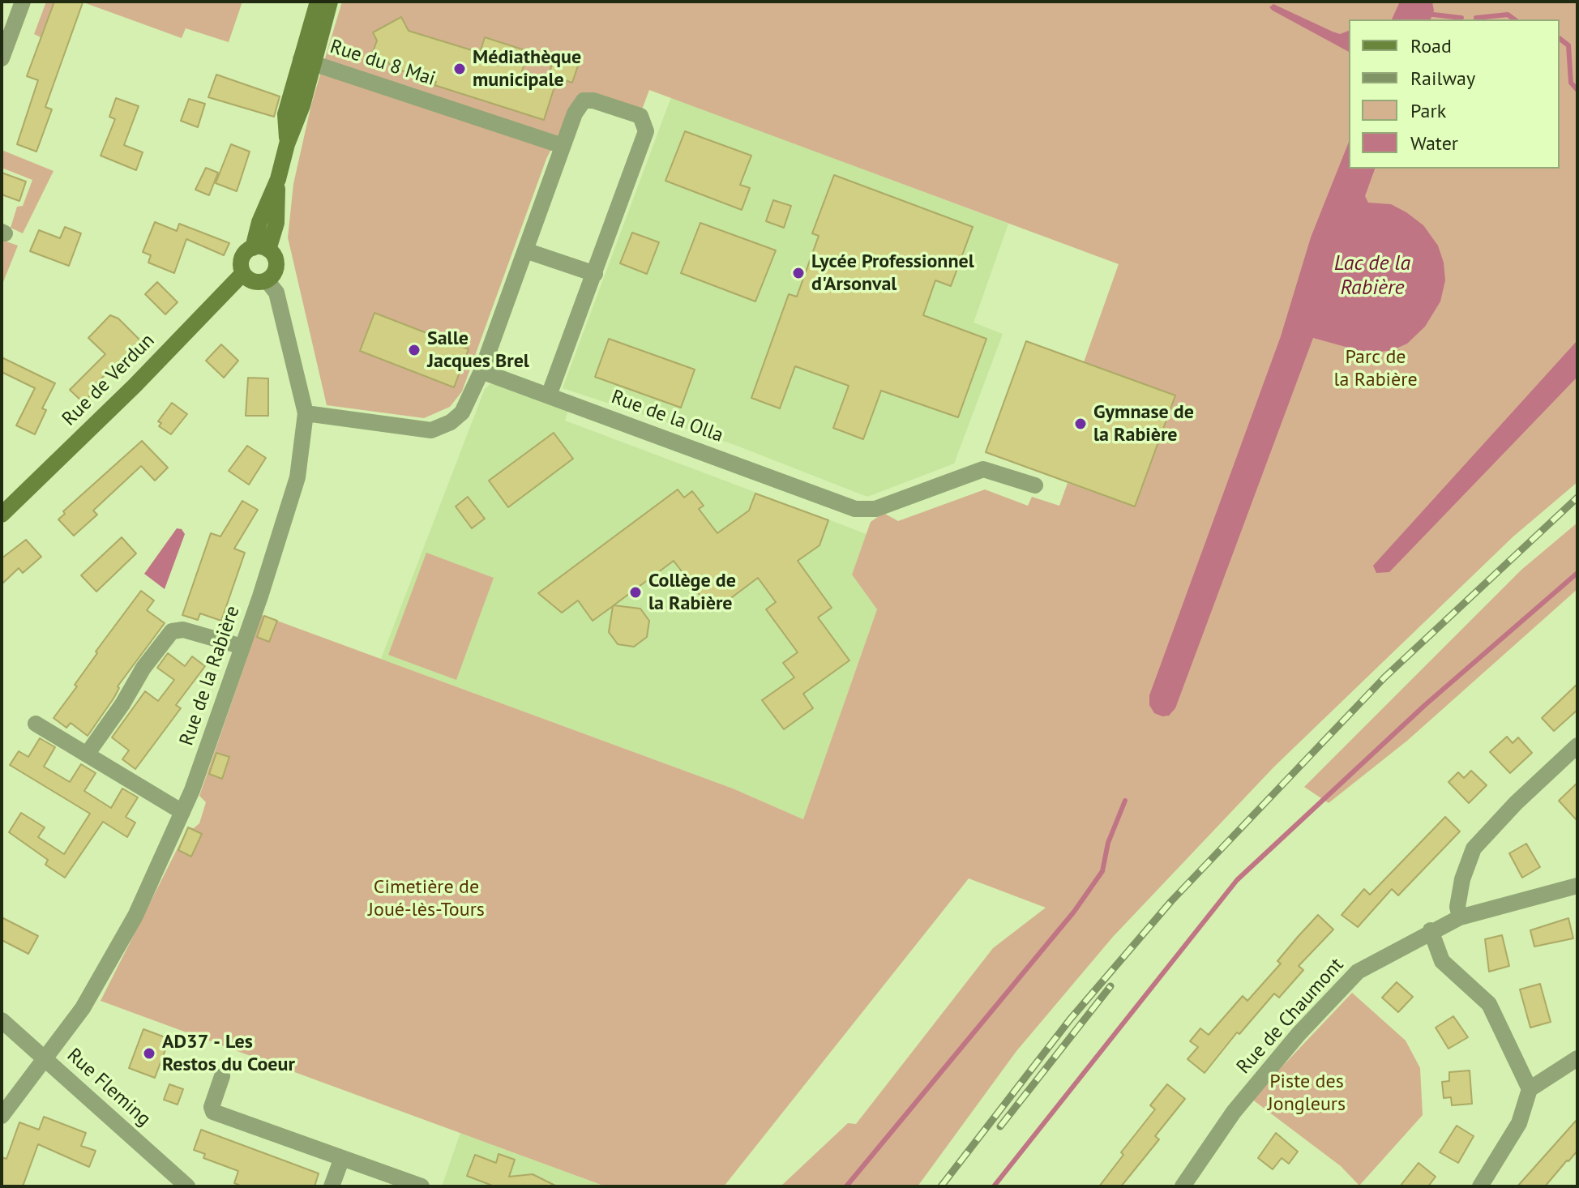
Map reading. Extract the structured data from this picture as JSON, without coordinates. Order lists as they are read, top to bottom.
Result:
{
  "streets": {
    "main road": ["Rue de Verdun"],
    "street": [
      "Rue du 8 Mai",
      "Rue de la Olla",
      "Rue de la Rabière",
      "Rue de Chaumont",
      "Rue Fleming"
    ]
  },
  "crossings": [
    ["Rue de Verdun", "Rue de la Rabière"],
    ["Rue de la Rabière", "Rue Fleming"]
  ],
  "water": ["Lac de la Rabière"],
  "parks": ["Parc de la Rabière", "Cimetière de Joué-lès-Tours", "Piste des Jongleurs"],
  "places": [
    "Médiathèque municipale",
    "Lycée Professionnel d'Arsonval",
    "Salle Jacques Brel",
    "Gymnase de la Rabière",
    "Collège de la Rabière",
    "AD37 - Les Restos du Coeur"
  ],
  "legend": [
    "Road",
    "Railway",
    "Park",
    "Water"
  ]
}
